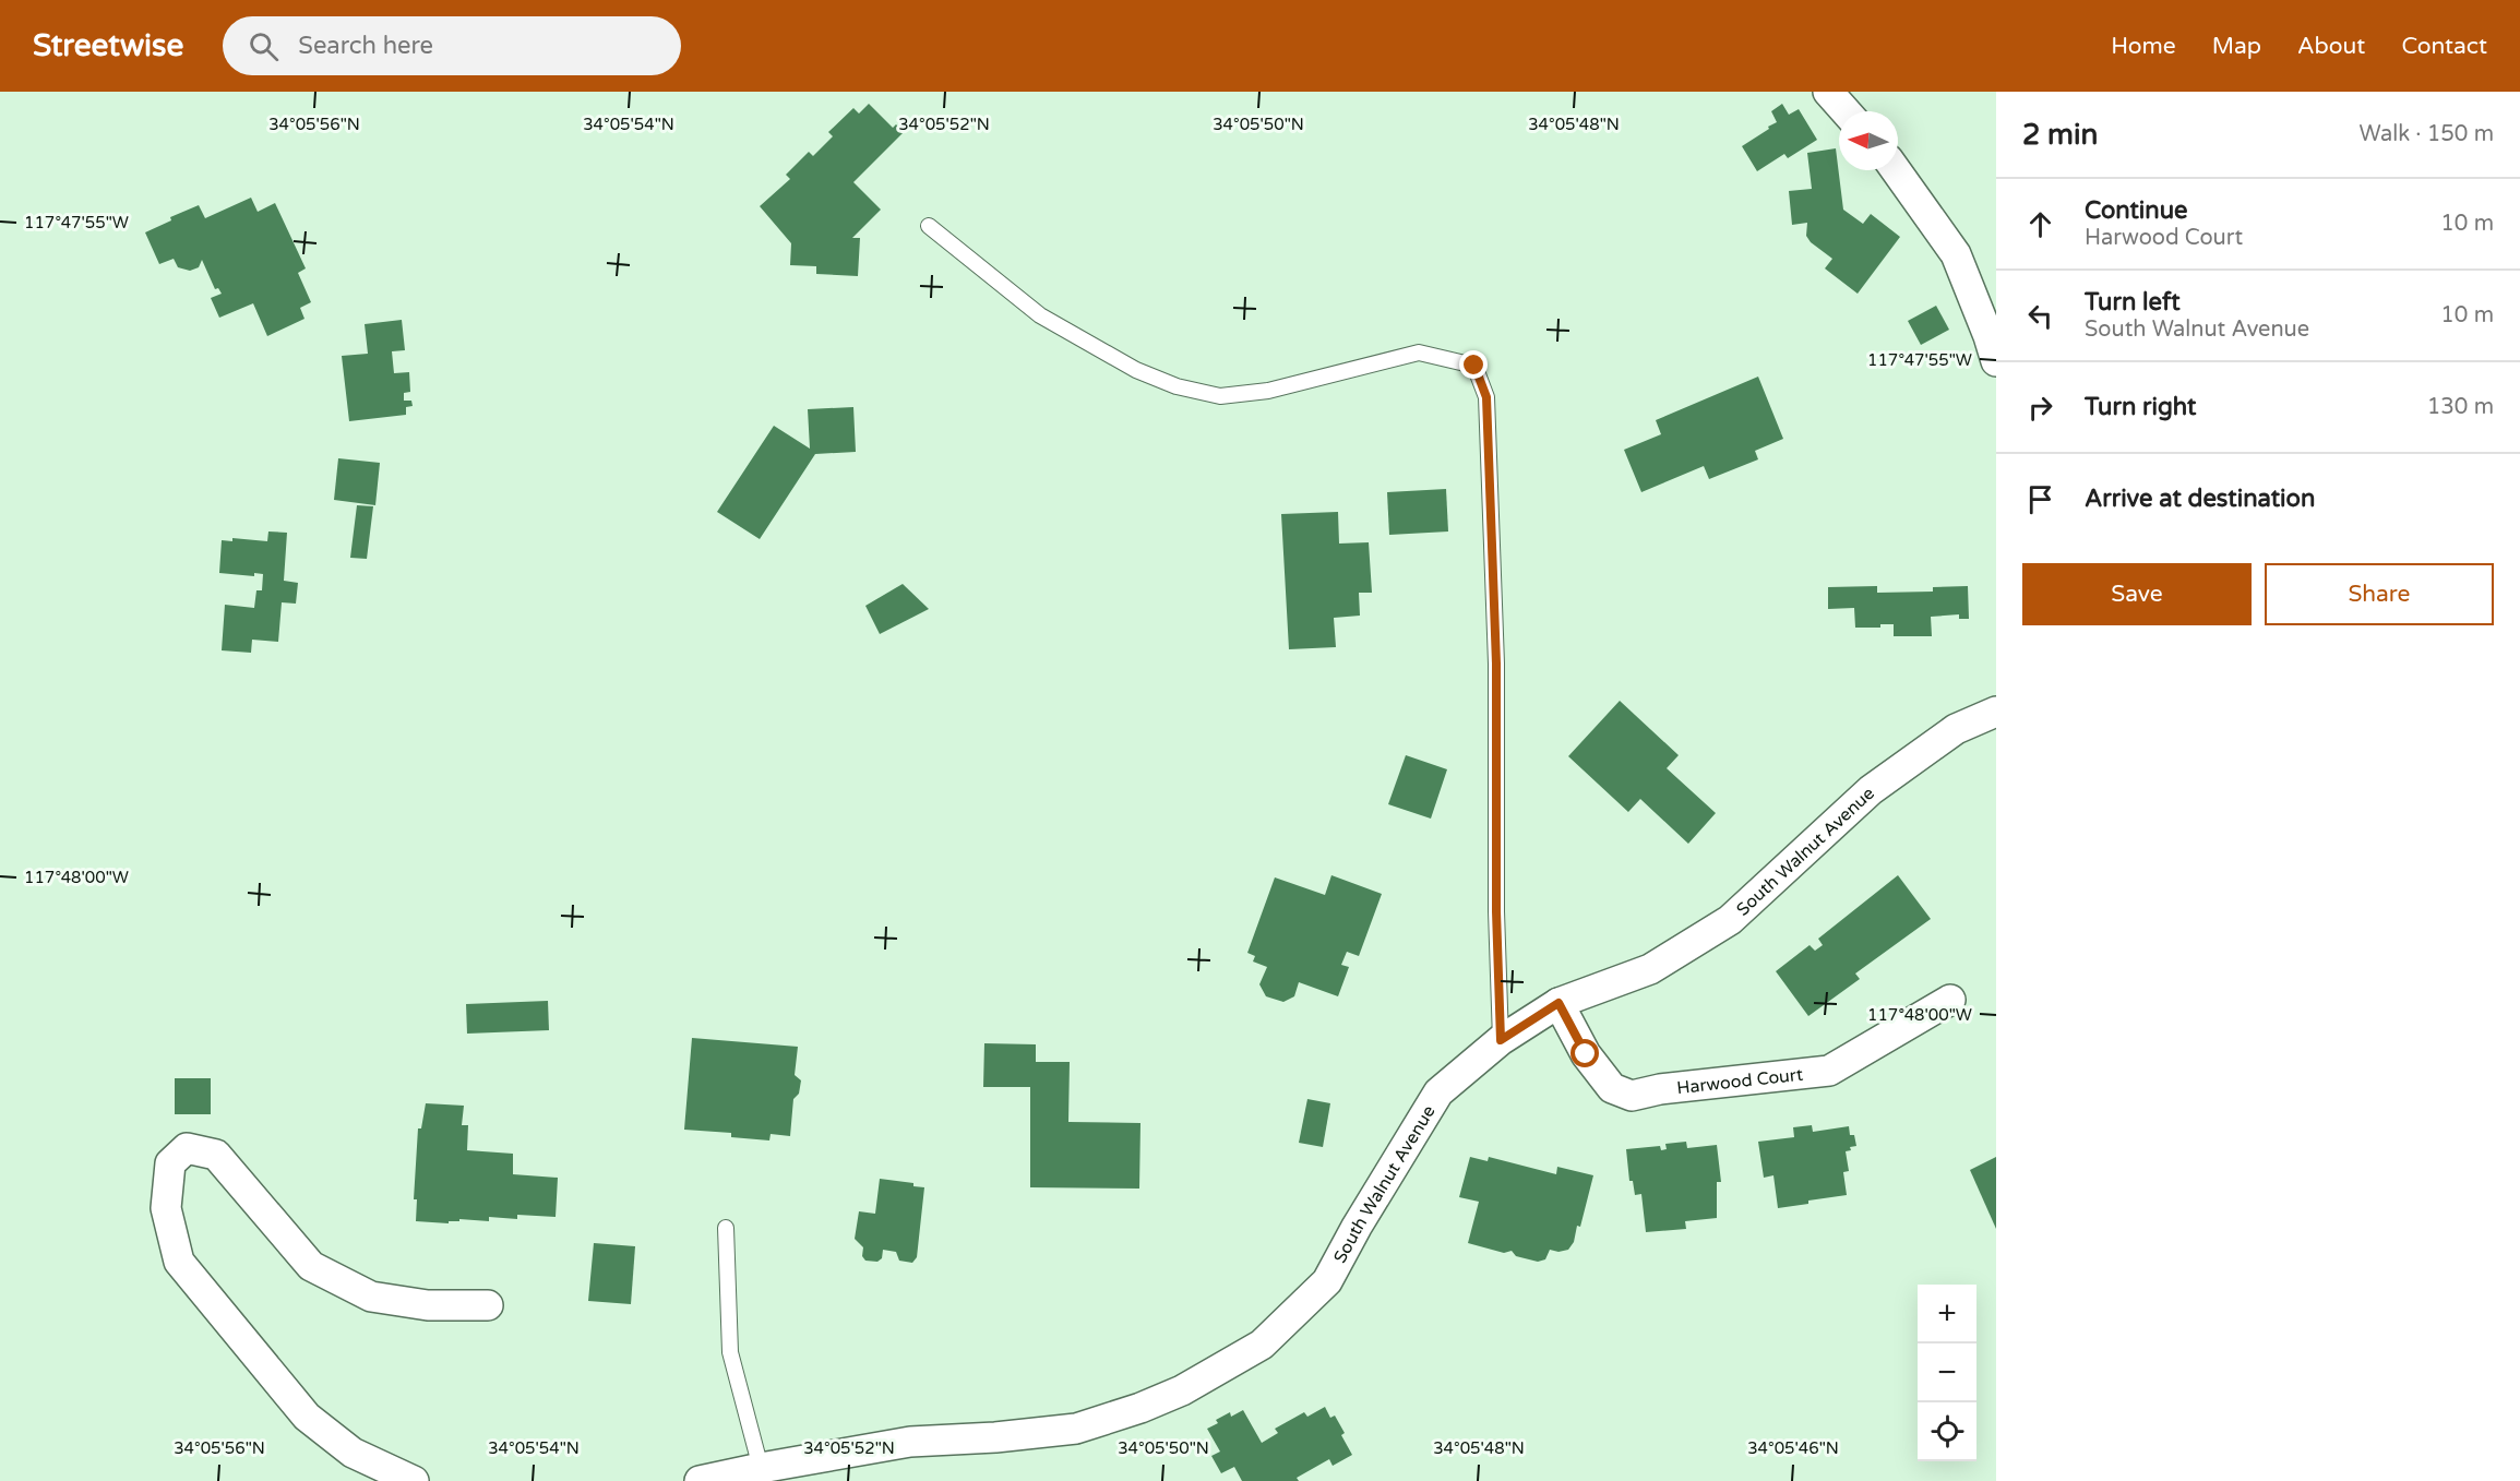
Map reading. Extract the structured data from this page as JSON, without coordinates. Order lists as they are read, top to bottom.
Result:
{
  "streets": {
    "street": ["South Walnut Avenue", "Harwood Court"]
  },
  "crossings": [
    ["South Walnut Avenue", "Harwood Court"]
  ],
  "north": "left",
  "page": {
    "header": "Streetwise",
    "search": "Search here",
    "nav": [
      "Home",
      "Map",
      "About",
      "Contact"
    ],
    "heading": ["2 min", "Walk · 150 m"],
    "list": [
      ["Continue", "Harwood Court", "10 m"],
      ["Turn left", "South Walnut Avenue", "10 m"],
      ["Turn right", "130 m"],
      "Arrive at destination"
    ],
    "buttons": ["Save", "Share"],
    "map_buttons": ["+", "−"]
  },
  "coordinates": [
    "34°05'56\"N",
    "34°05'54\"N",
    "34°05'52\"N",
    "34°05'50\"N",
    "34°05'48\"N",
    "117°47'55\"W",
    "117°48'00\"W",
    "34°05'46\"N"
  ]
}
